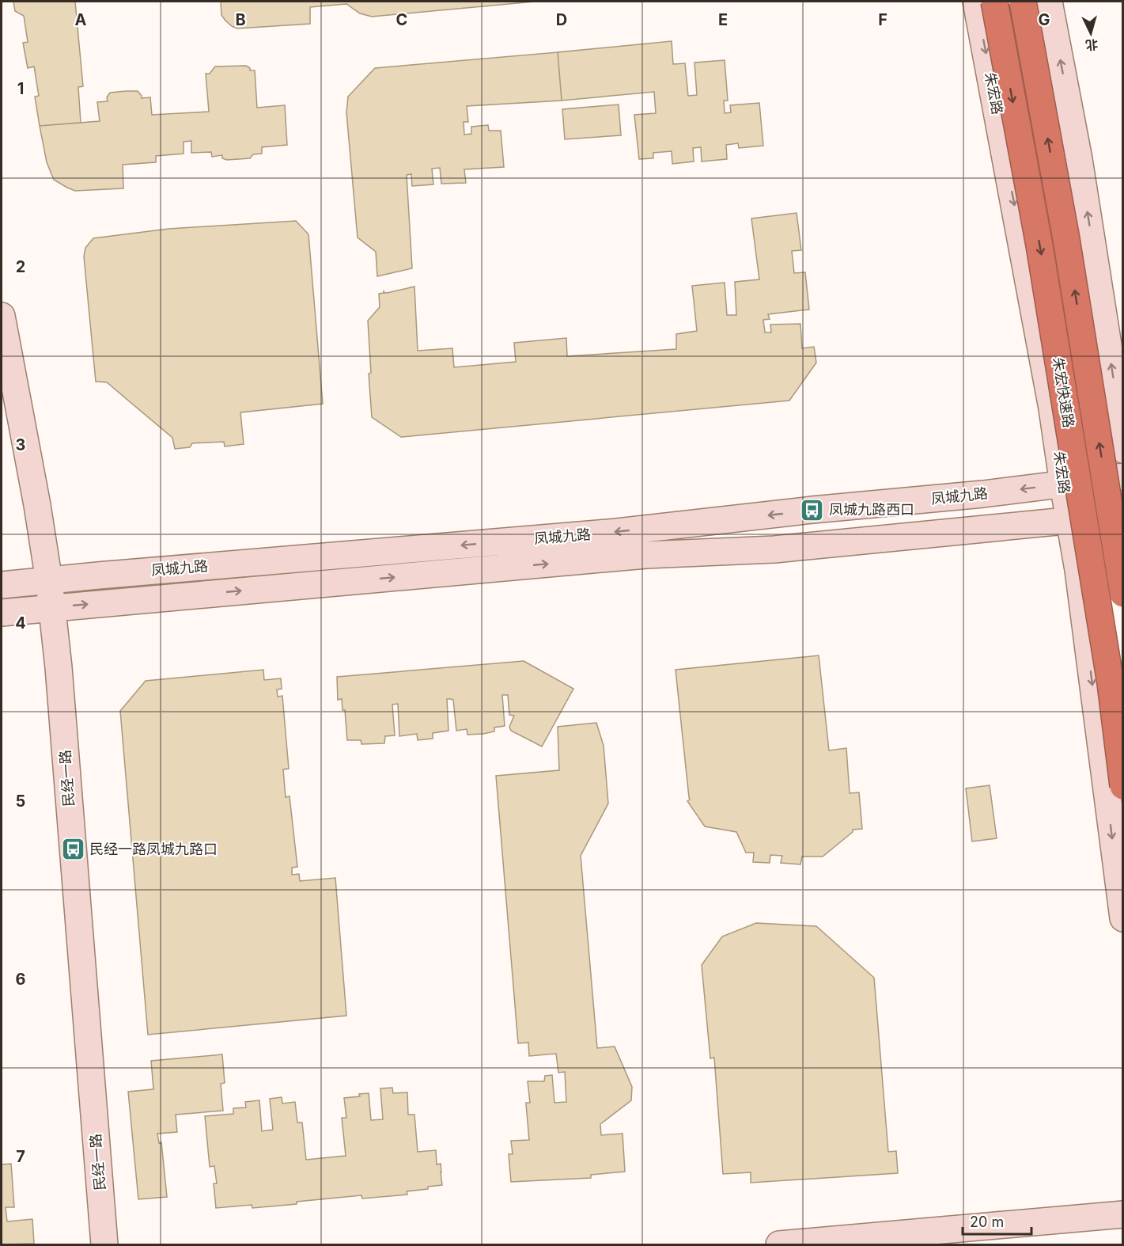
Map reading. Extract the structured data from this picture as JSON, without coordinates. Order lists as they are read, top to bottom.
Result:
{
  "streets": {
    "highway": ["朱宏快速路"],
    "street": ["朱宏路", "凤城九路", "民经一路"]
  },
  "crossings": [
    ["朱宏路", "凤城九路"],
    ["凤城九路", "民经一路"]
  ],
  "places": {
    "bus stop": ["凤城九路西口", "民经一路凤城九路口"]
  },
  "scale_bar": "20 m",
  "north": "bottom",
  "grid": {
    "columns": [
      "A",
      "B",
      "C",
      "D",
      "E",
      "F",
      "G"
    ],
    "rows": [
      "1",
      "2",
      "3",
      "4",
      "5",
      "6",
      "7"
    ]
  }
}
